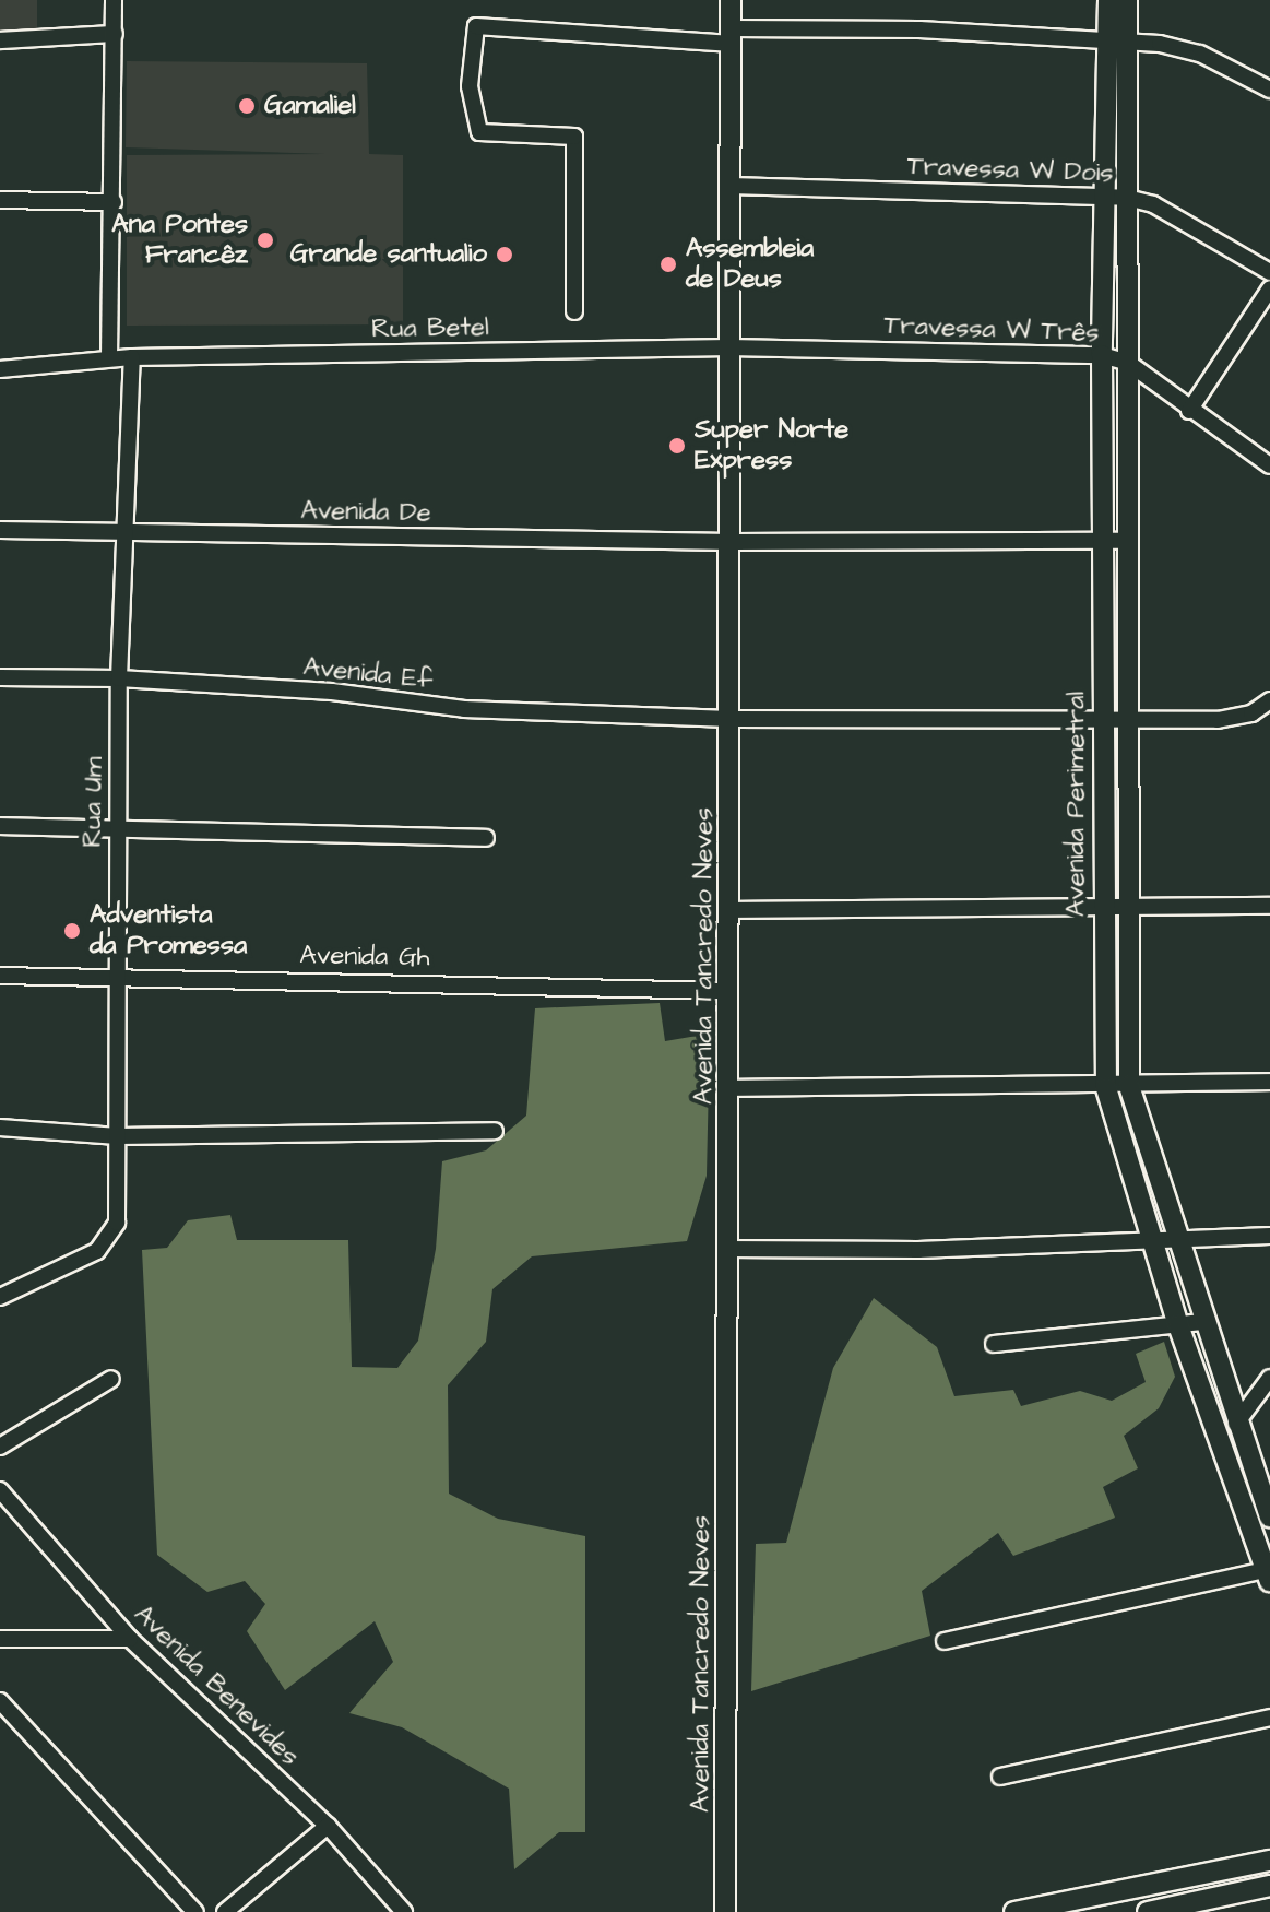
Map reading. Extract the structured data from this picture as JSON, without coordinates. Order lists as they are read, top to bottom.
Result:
{
  "streets": {
    "street": [
      "Travessa W Dois",
      "Rua Betel",
      "Travessa W Três",
      "Avenida De",
      "Avenida Ef",
      "Rua Um",
      "Avenida Perimetral",
      "Avenida Tancredo Neves",
      "Avenida Gh",
      "Avenida Benevides"
    ]
  },
  "crossings": [
    ["Travessa W Dois", "Avenida Perimetral"],
    ["Travessa W Dois", "Avenida Tancredo Neves"],
    ["Rua Betel", "Travessa W Três"],
    ["Rua Betel", "Rua Um"],
    ["Rua Betel", "Avenida Tancredo Neves"],
    ["Travessa W Três", "Avenida Perimetral"],
    ["Travessa W Três", "Avenida Tancredo Neves"],
    ["Avenida De", "Rua Um"],
    ["Avenida De", "Avenida Perimetral"],
    ["Avenida De", "Avenida Tancredo Neves"],
    ["Avenida Ef", "Rua Um"],
    ["Avenida Ef", "Avenida Perimetral"],
    ["Avenida Ef", "Avenida Tancredo Neves"],
    ["Rua Um", "Avenida Gh"],
    ["Avenida Tancredo Neves", "Avenida Gh"]
  ],
  "places": [
    "Gamaliel",
    "Ana Pontes Francêz",
    "Grande santualio",
    "Assembleia de Deus",
    "Super Norte Express",
    "Adventista da Promessa"
  ]
}
